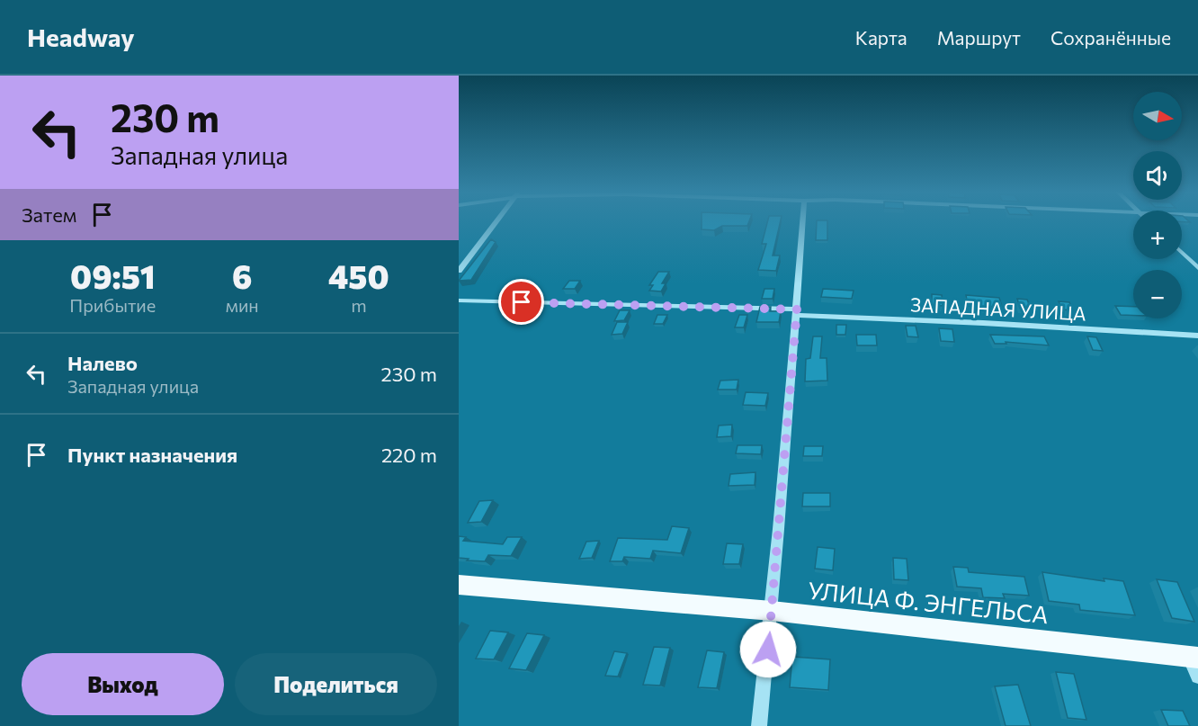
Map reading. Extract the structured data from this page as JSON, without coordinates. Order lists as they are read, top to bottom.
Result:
{
  "streets": {
    "main road": ["УЛИЦА Ф. ЭНГЕЛЬСА"],
    "street": ["ЗАПАДНАЯ УЛИЦА"]
  },
  "north": "right",
  "page": {
    "header": "Headway",
    "nav": ["Карта", "Маршрут", "Сохранённые"],
    "turn": ["230 m", "Западная улица"],
    "map_buttons": ["+", "−"],
    "then": "Затем",
    "eta": [
      "09:51",
      "Прибытие",
      "6",
      "мин",
      "450",
      "m"
    ],
    "list": [
      {
        "name": "Налево",
        "note": "Западная улица",
        "value": "230 m"
      },
      {
        "name": "Пункт назначения",
        "value": "220 m"
      }
    ],
    "buttons": ["Выход", "Поделиться"]
  }
}
